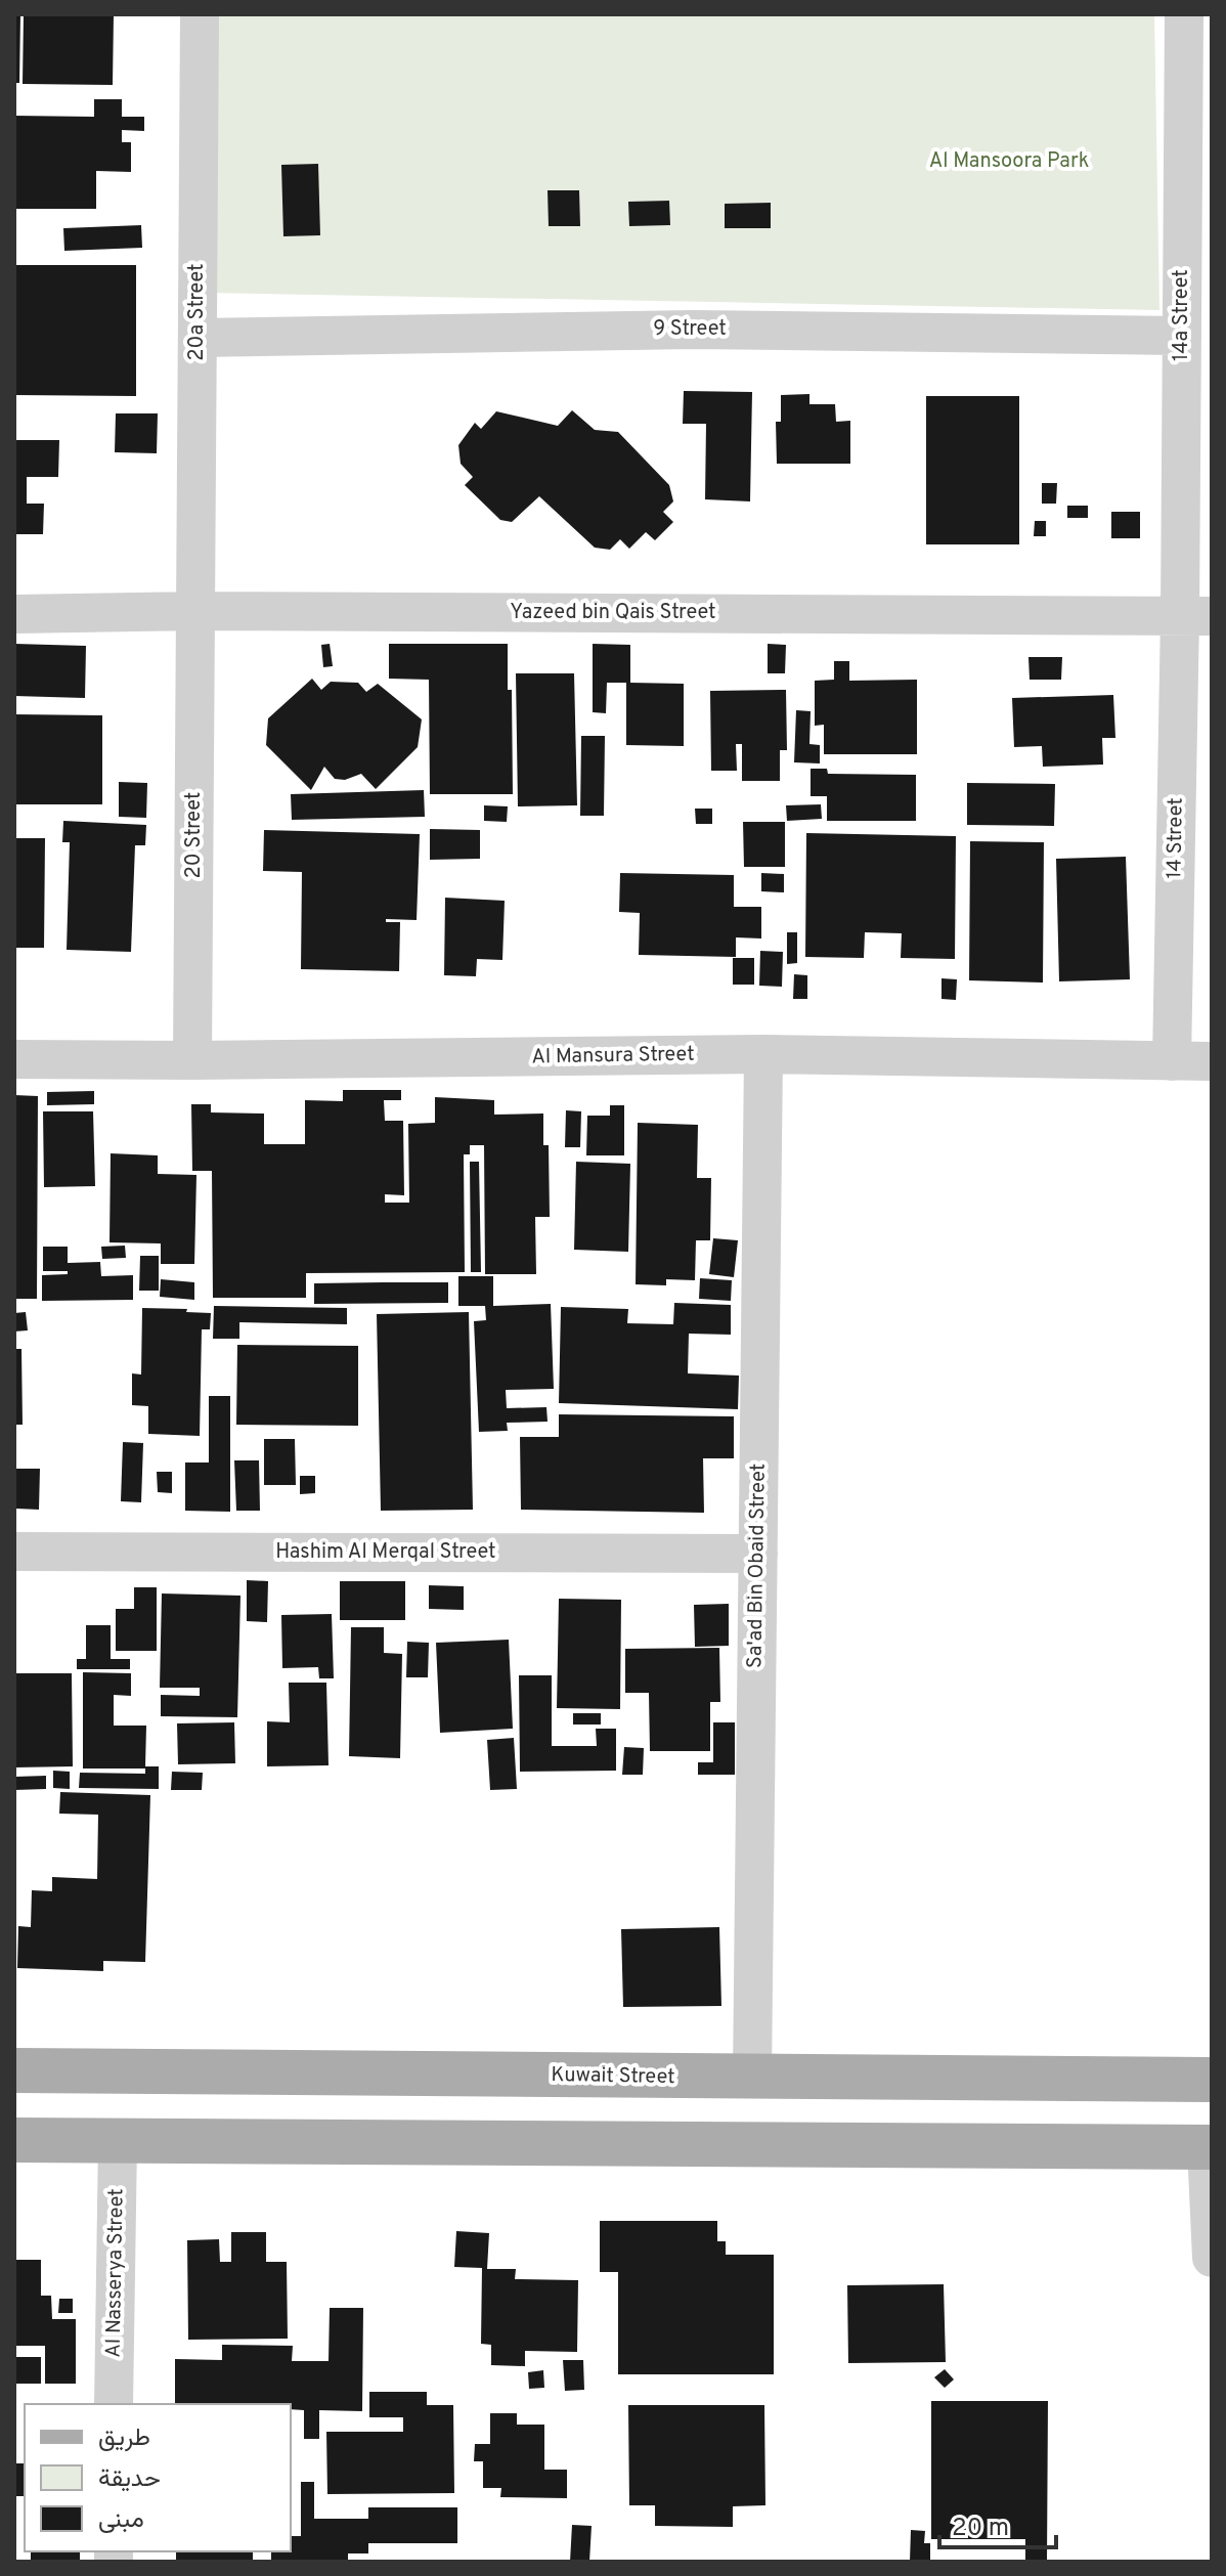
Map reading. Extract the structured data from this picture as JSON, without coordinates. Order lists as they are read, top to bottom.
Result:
{
  "streets": {
    "main road": ["Kuwait Street"],
    "street": [
      "20a Street",
      "14a Street",
      "9 Street",
      "Yazeed bin Qais Street",
      "20 Street",
      "14 Street",
      "Al Mansura Street",
      "Hashim Al Merqal Street",
      "Sa'ad Bin Obaid Street",
      "Al Nasserya Street"
    ]
  },
  "crossings": [
    ["20a Street", "9 Street"],
    ["20a Street", "Yazeed bin Qais Street"],
    ["20a Street", "20 Street"],
    ["14a Street", "9 Street"],
    ["14a Street", "Yazeed bin Qais Street"],
    ["14a Street", "14 Street"],
    ["Yazeed bin Qais Street", "20 Street"],
    ["Yazeed bin Qais Street", "14 Street"],
    ["20 Street", "Al Mansura Street"],
    ["14 Street", "Al Mansura Street"],
    ["Al Mansura Street", "Sa'ad Bin Obaid Street"],
    ["Hashim Al Merqal Street", "Sa'ad Bin Obaid Street"],
    ["Sa'ad Bin Obaid Street", "Kuwait Street"]
  ],
  "parks": ["Al Mansoora Park"],
  "legend": ["طريق", "حديقة", "مبنى"],
  "scale_bar": "20 m"
}
